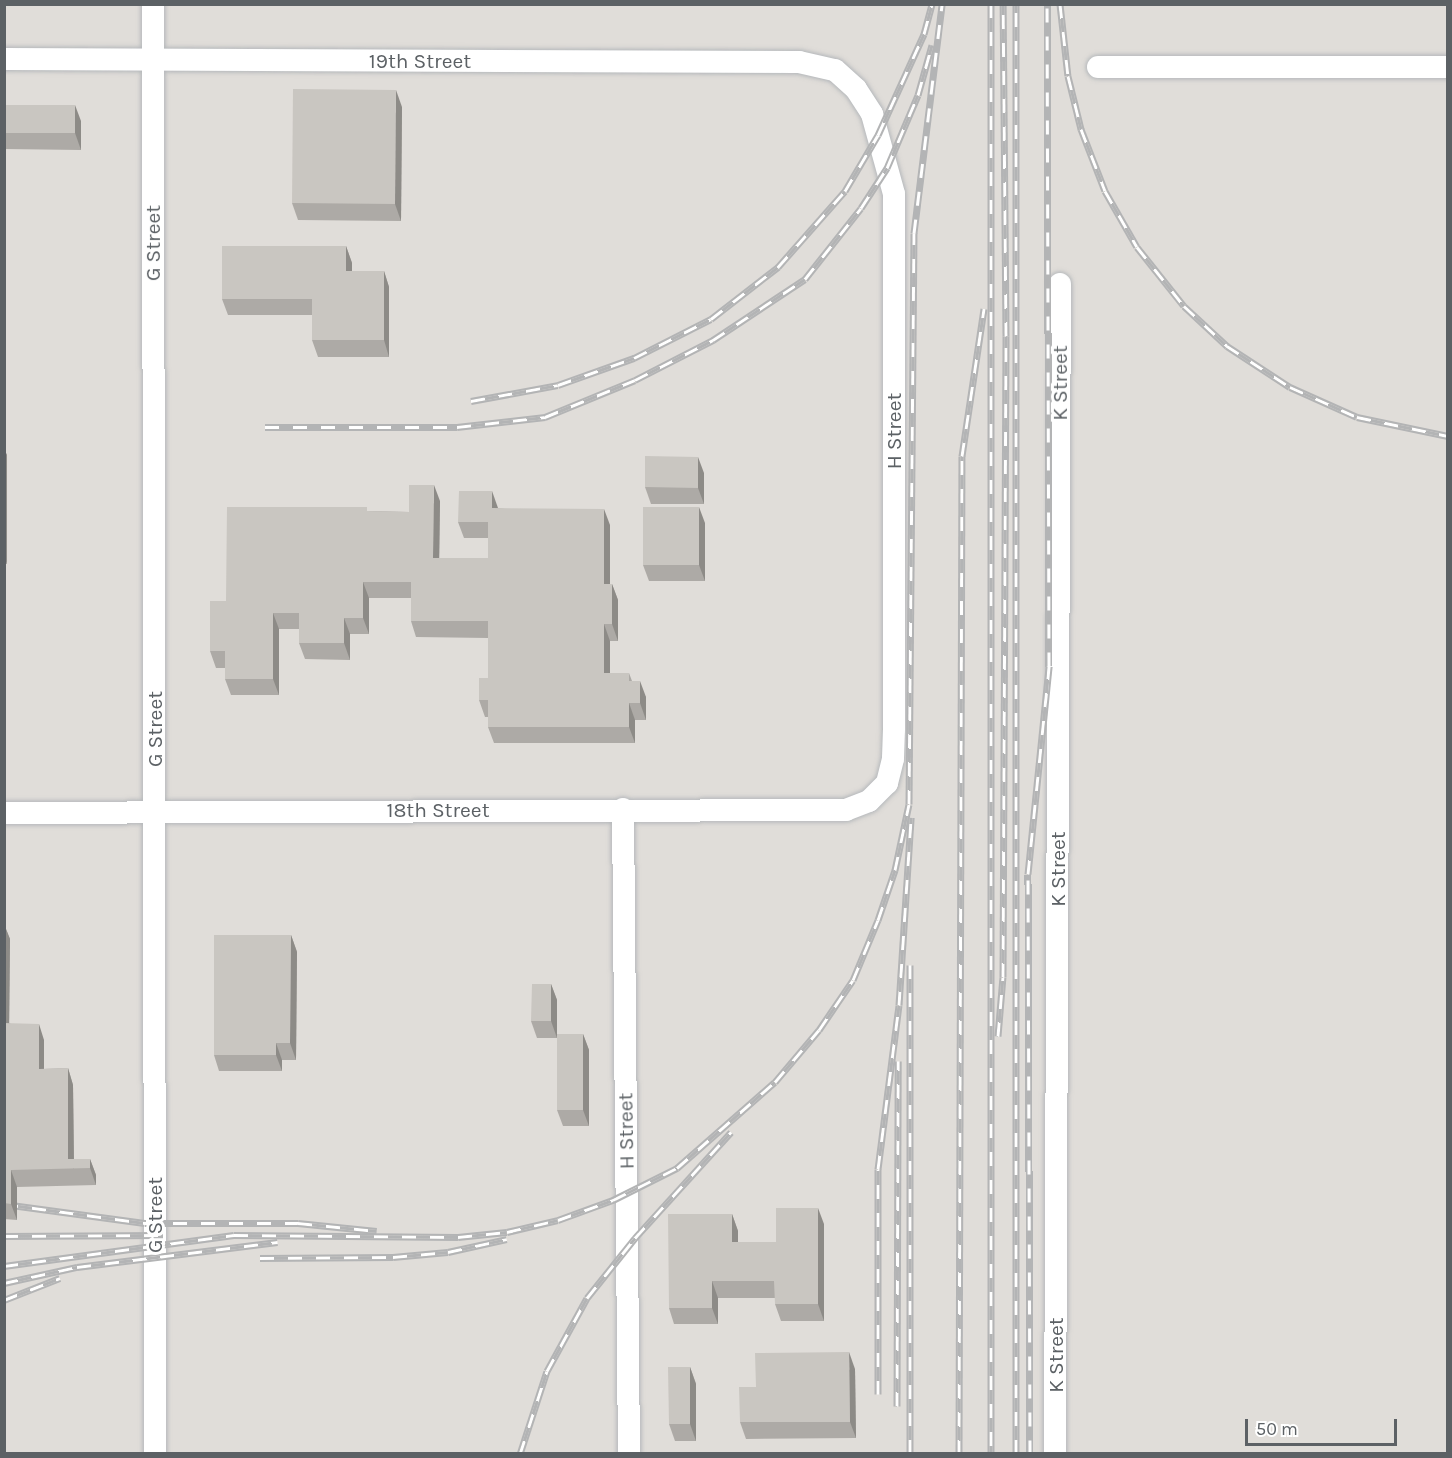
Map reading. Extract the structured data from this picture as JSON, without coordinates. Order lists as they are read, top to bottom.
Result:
{
  "streets": {
    "lane": [
      "19th Street",
      "G Street",
      "K Street",
      "H Street",
      "18th Street"
    ]
  },
  "crossings": [
    ["19th Street", "G Street"],
    ["19th Street", "H Street"],
    ["G Street", "18th Street"],
    ["H Street", "18th Street"]
  ],
  "scale_bar": "50 m"
}
